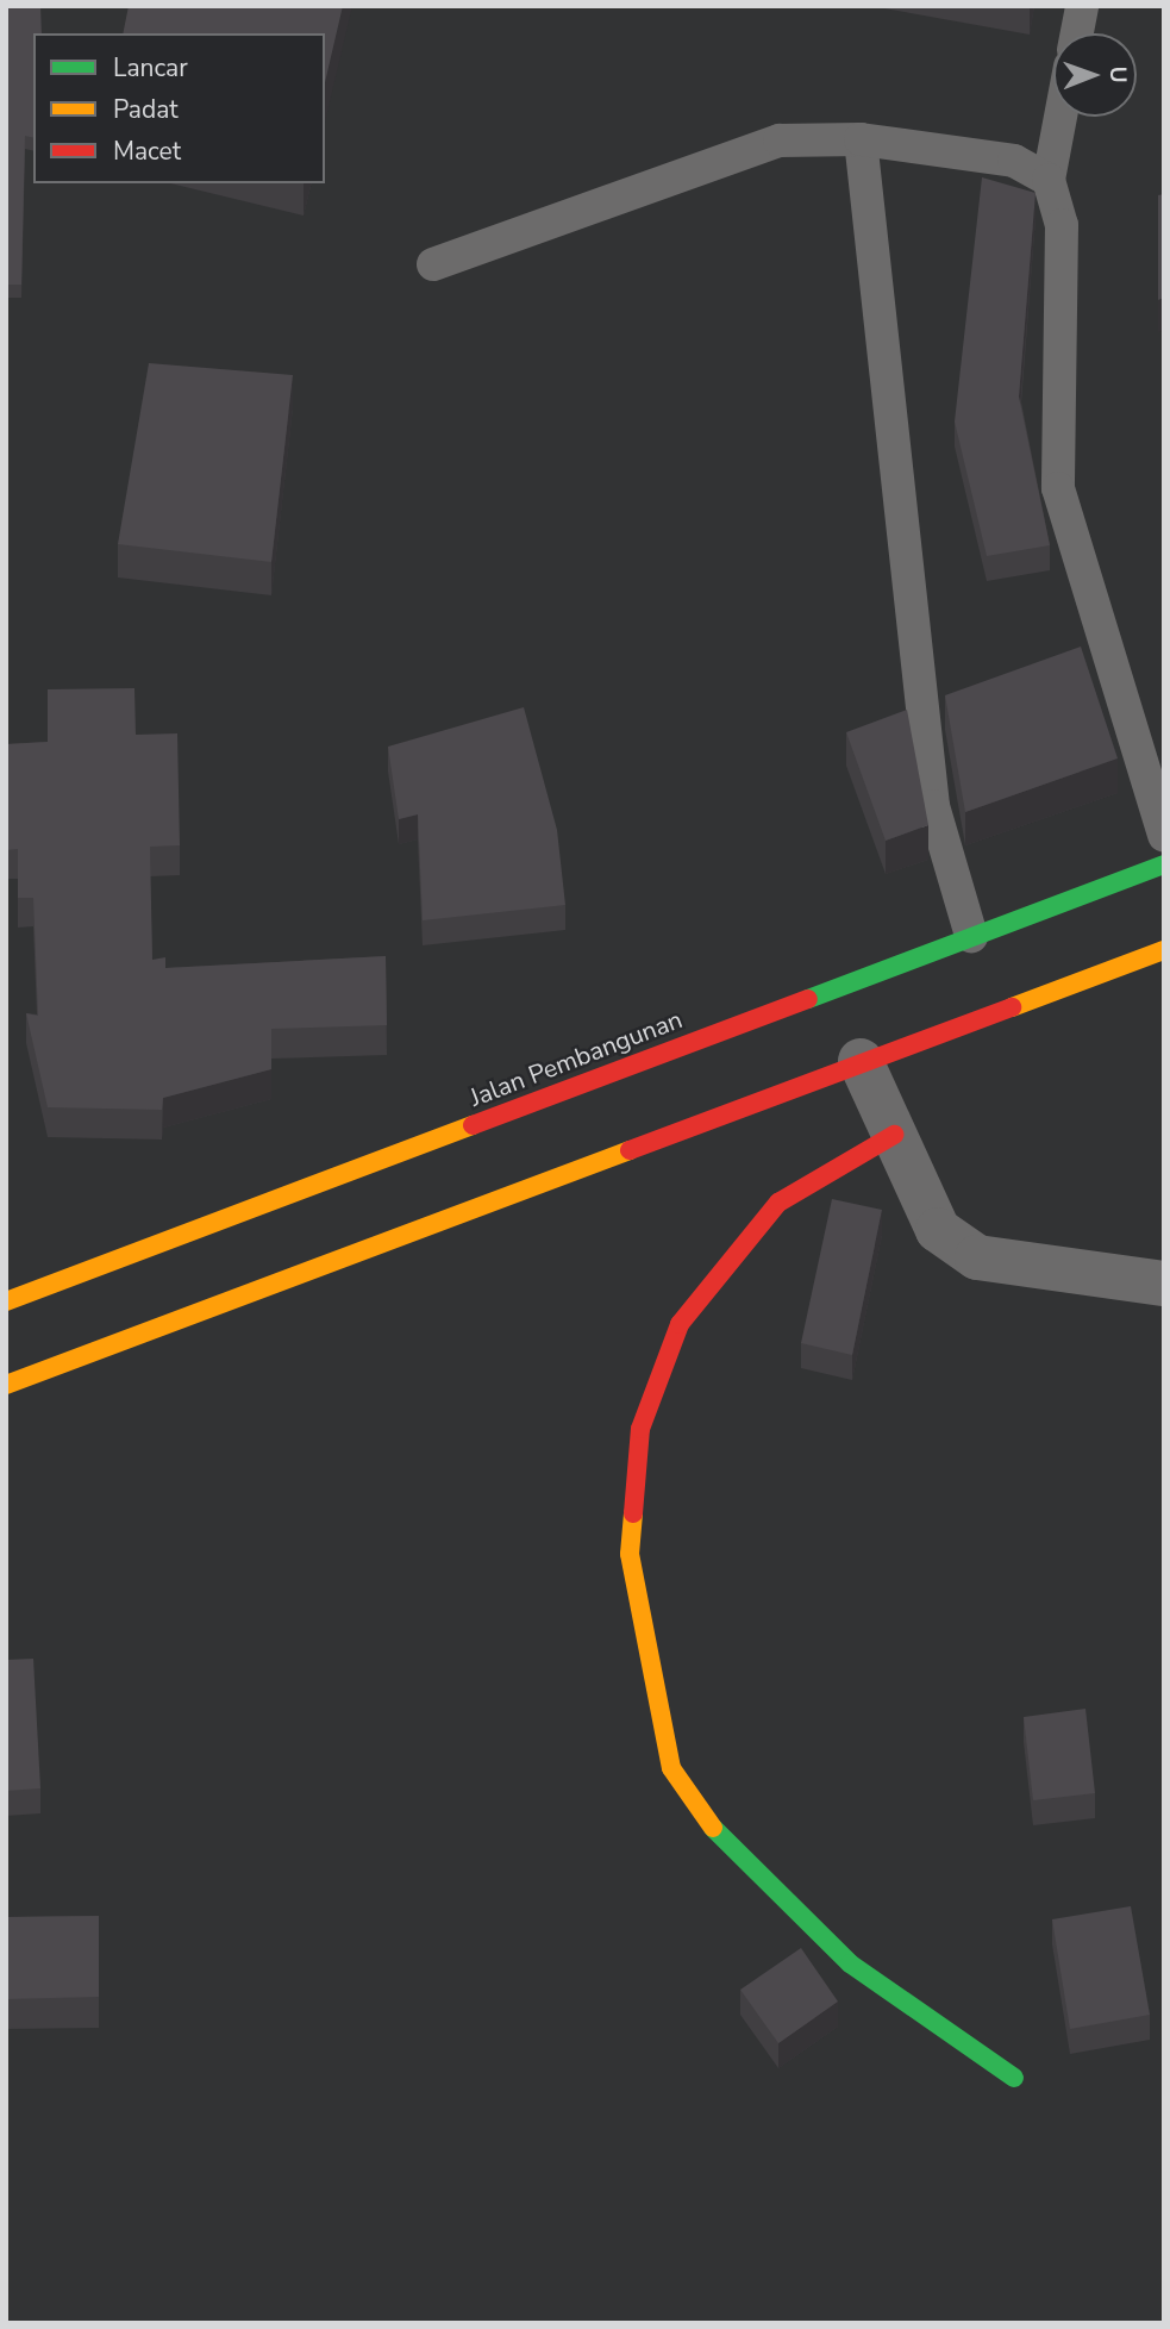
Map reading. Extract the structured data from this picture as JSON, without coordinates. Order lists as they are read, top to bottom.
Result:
{
  "streets": {
    "main road": ["Jalan Pembangunan"]
  },
  "legend": ["Lancar", "Padat", "Macet"],
  "north": "right"
}
